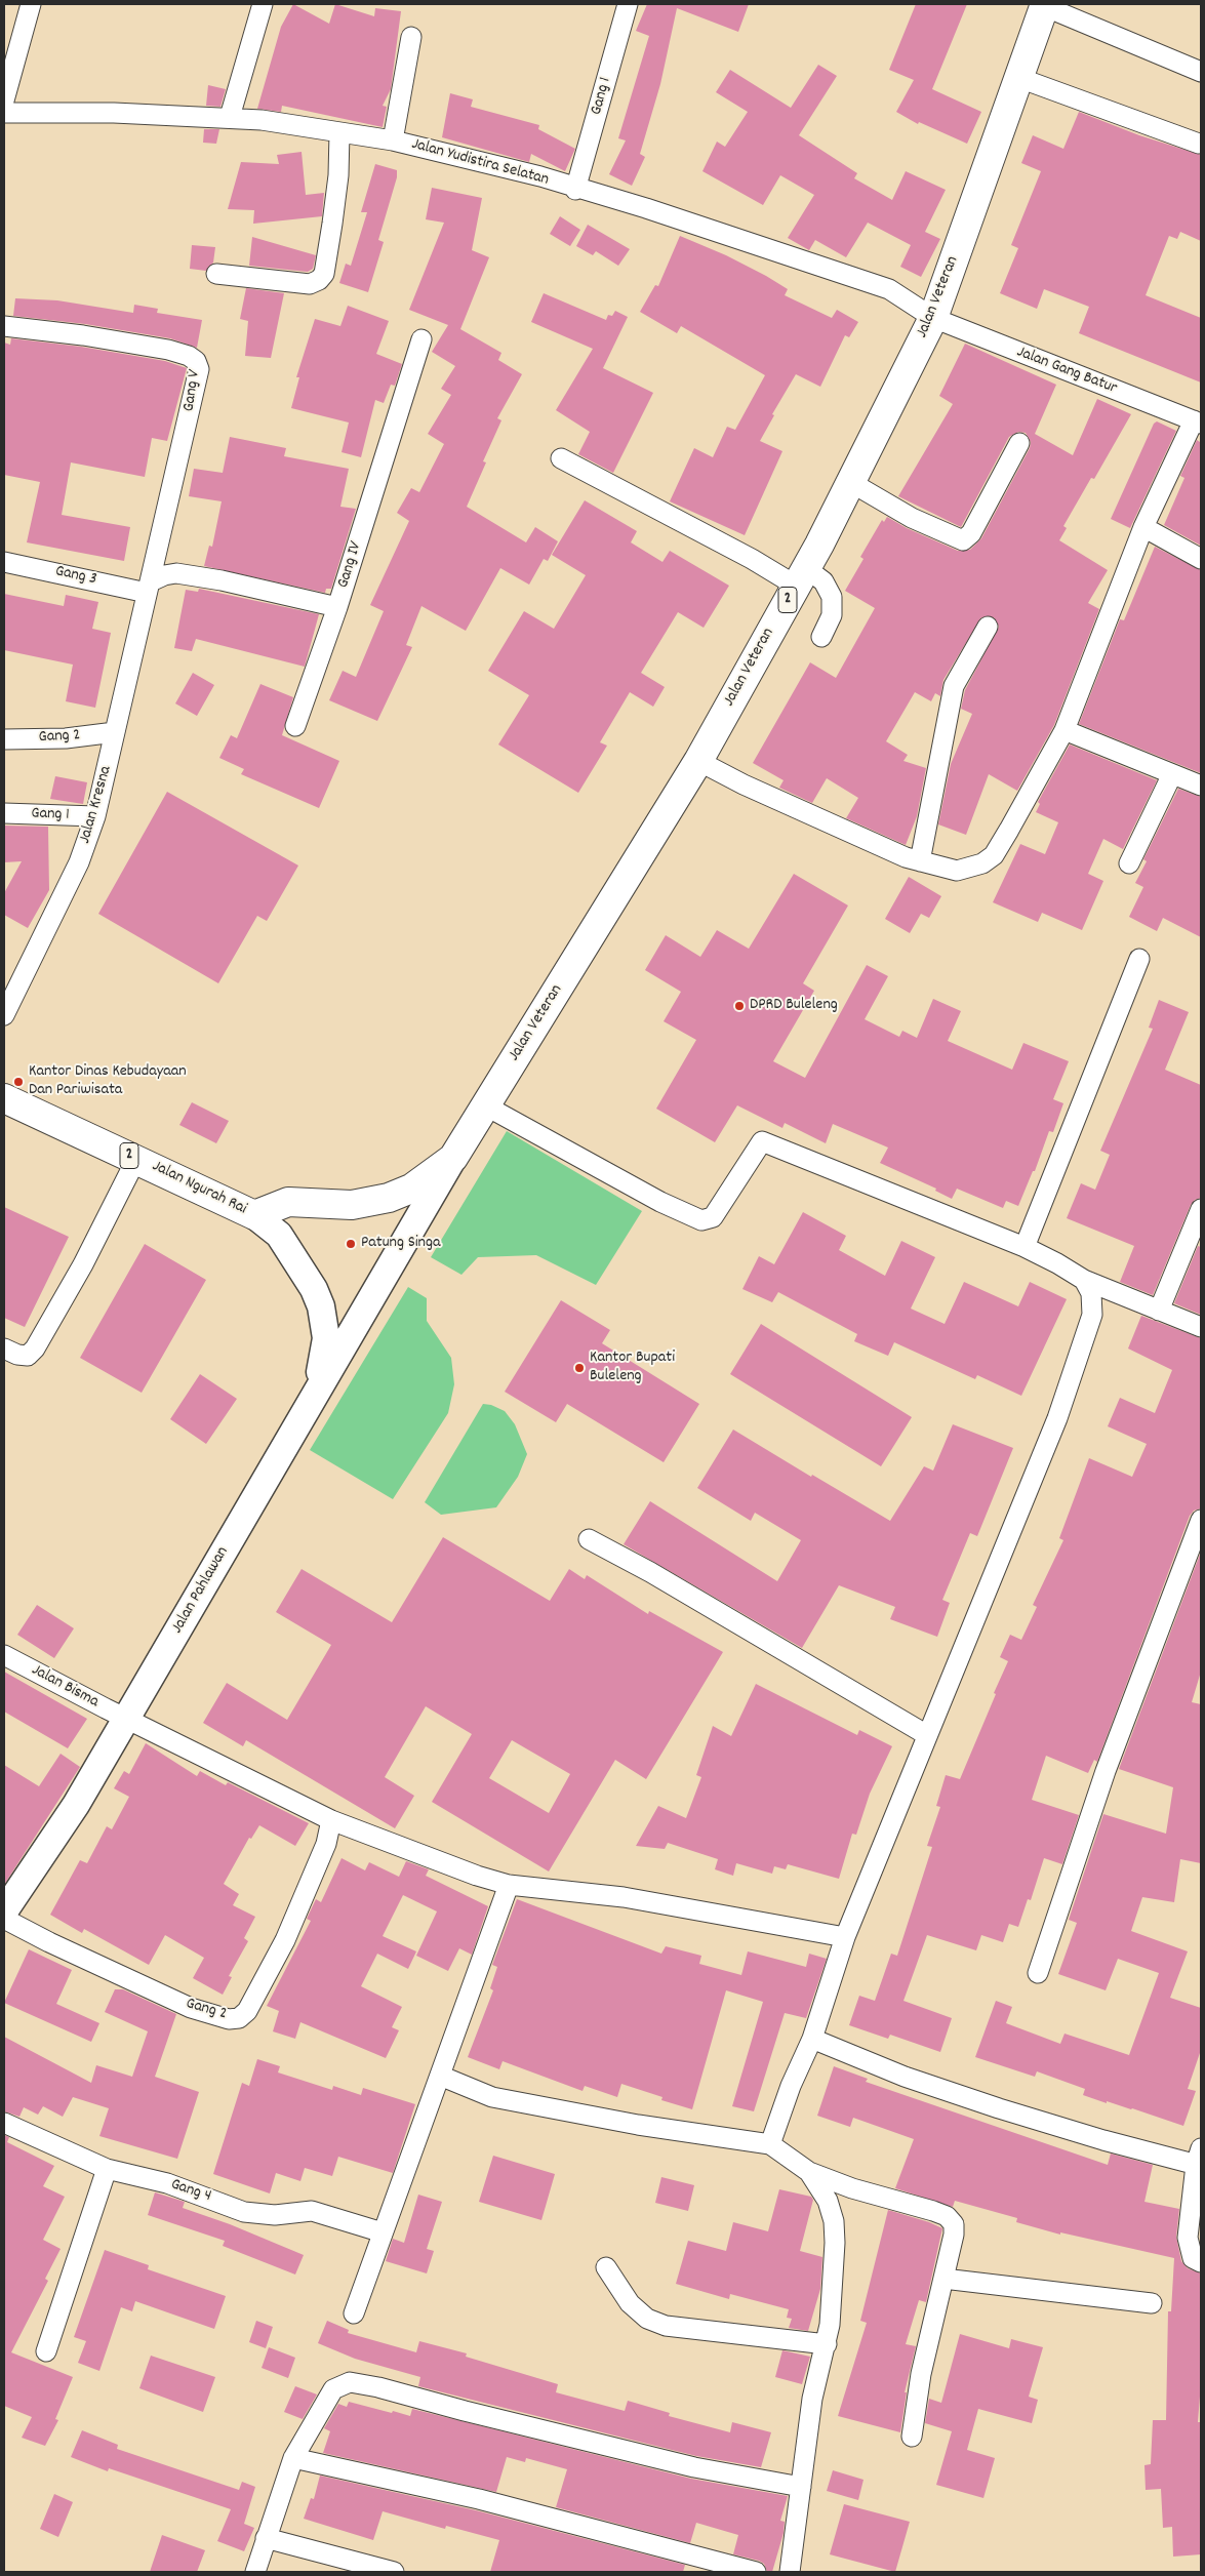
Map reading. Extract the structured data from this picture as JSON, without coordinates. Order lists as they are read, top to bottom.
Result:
{
  "streets": {
    "highway": ["Jalan Veteran", "2", "Jalan Ngurah Rai"],
    "main road": ["Jalan Pahlawan"],
    "street": [
      "Gang 1",
      "Jalan Yudistira Selatan",
      "Jalan Gang Batur",
      "Gang V",
      "Gang IV",
      "Gang 3",
      "Gang 2",
      "Jalan Kresna",
      "Jalan Bisma",
      "Gang 4"
    ]
  },
  "crossings": [
    ["Gang 1", "Jalan Yudistira Selatan"],
    ["Gang 1", "Jalan Kresna"],
    ["Jalan Yudistira Selatan", "Jalan Veteran"],
    ["Jalan Yudistira Selatan", "Jalan Gang Batur"],
    ["Jalan Veteran", "Jalan Gang Batur"],
    ["Jalan Veteran", "Jalan Ngurah Rai"],
    ["Jalan Veteran", "Jalan Pahlawan"],
    ["Gang V", "Gang IV"],
    ["Gang V", "Gang 3"],
    ["Gang V", "Jalan Kresna"],
    ["Gang IV", "Gang 3"],
    ["Gang IV", "Jalan Kresna"],
    ["Gang 3", "Jalan Kresna"],
    ["Gang 2", "Jalan Kresna"],
    ["Gang 2", "Jalan Bisma"],
    ["Jalan Ngurah Rai", "Jalan Pahlawan"],
    ["Jalan Pahlawan", "Jalan Bisma"]
  ],
  "places": [
    "DPRD Buleleng",
    "Kantor Dinas Kebudayaan Dan Pariwisata",
    "Patung Singa",
    "Kantor Bupati Buleleng"
  ]
}
